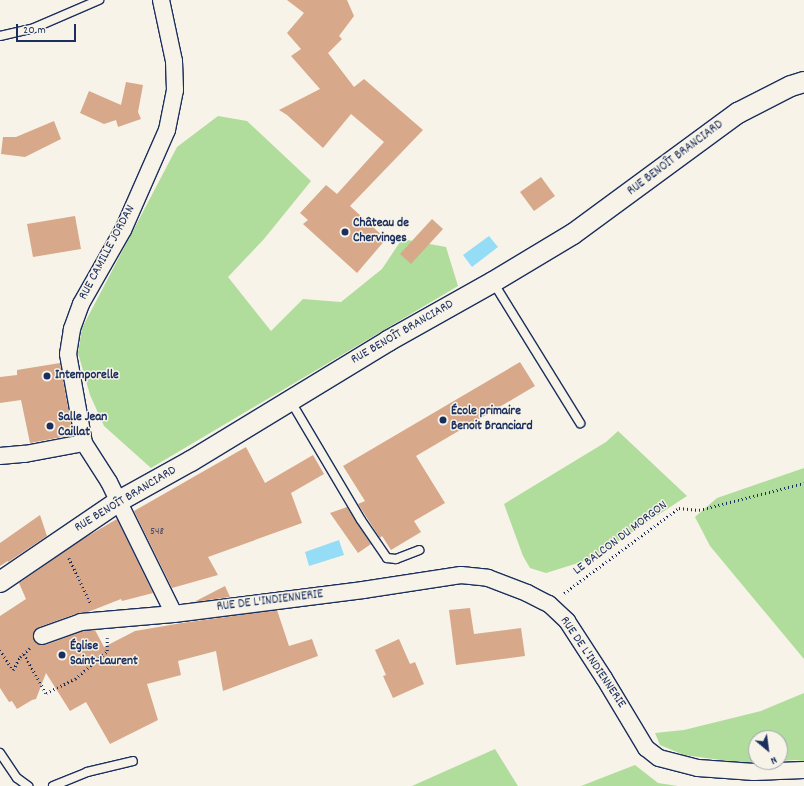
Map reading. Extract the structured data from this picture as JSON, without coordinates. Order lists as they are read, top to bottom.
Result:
{
  "streets": {
    "street": ["RUE BENOÎT BRANCIARD", "RUE CAMILLE JORDAN", "RUE DE L'INDIENNERIE"],
    "path": ["LE BALCON DU MORGON"]
  },
  "crossings": [
    ["RUE BENOÎT BRANCIARD", "RUE CAMILLE JORDAN"],
    ["LE BALCON DU MORGON", "RUE DE L'INDIENNERIE"]
  ],
  "places": [
    "Château de Chervinges",
    "Intemporelle",
    "École primaire Benoit Branciard",
    "Salle Jean Caillat",
    "Église Saint-Laurent"
  ],
  "house_numbers": ["548"],
  "scale_bar": "20 m",
  "north": "bottom right"
}
